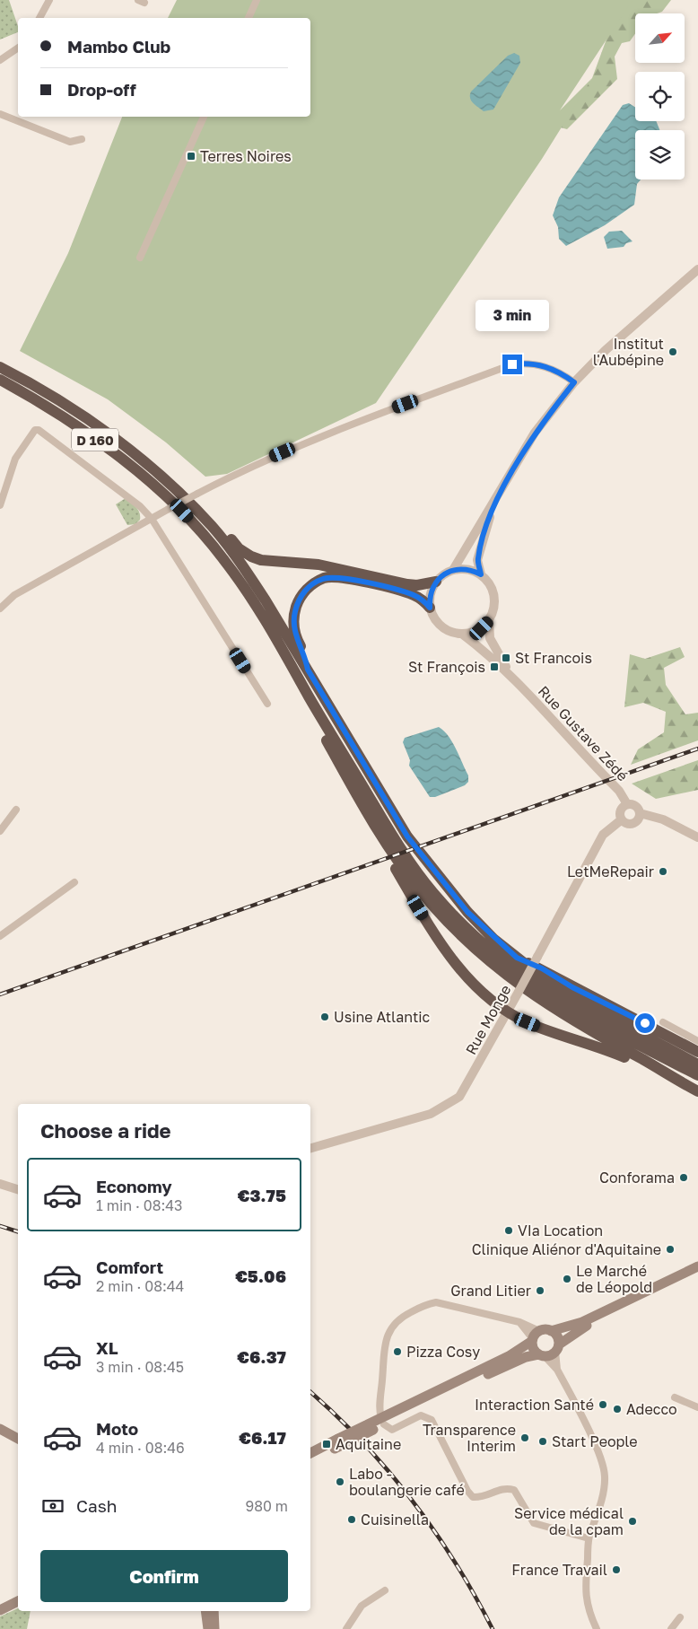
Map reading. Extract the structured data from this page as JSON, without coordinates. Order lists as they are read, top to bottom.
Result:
{
  "streets": {
    "highway": ["D 160"],
    "street": ["Rue Gustave Zédé", "Rue Monge"]
  },
  "crossings": [
    ["Rue Gustave Zédé", "Rue Monge"]
  ],
  "places": {
    "transit": [
      "Terres Noires",
      "St Francois",
      "St François",
      "Aquitaine"
    ],
    "other": [
      "Institut l'Aubépine",
      "LetMeRepair",
      "Usine Atlantic",
      "Conforama",
      "VIa Location",
      "Clinique Aliénor d'Aquitaine",
      "Le Marché de Léopold",
      "Grand Litier",
      "Pizza Cosy",
      "Interaction Santé",
      "Adecco",
      "Transparence Interim",
      "Start People",
      "Labo - boulangerie café",
      "Cuisinella",
      "Service médical de la cpam",
      "France Travail"
    ]
  },
  "north": "top right",
  "page": {
    "banner": ["Mambo Club", "Drop-off"],
    "bubble": "3 min",
    "heading": "Choose a ride",
    "list": [
      {
        "name": "Economy",
        "note": "1 min · 08:43",
        "value": "€3.75"
      },
      {
        "name": "Comfort",
        "note": "2 min · 08:44",
        "value": "€5.06"
      },
      {
        "name": "XL",
        "note": "3 min · 08:45",
        "value": "€6.37"
      },
      {
        "name": "Moto",
        "note": "4 min · 08:46",
        "value": "€6.17"
      }
    ],
    "pay": ["Cash", "980 m"],
    "buttons": "Confirm"
  }
}
